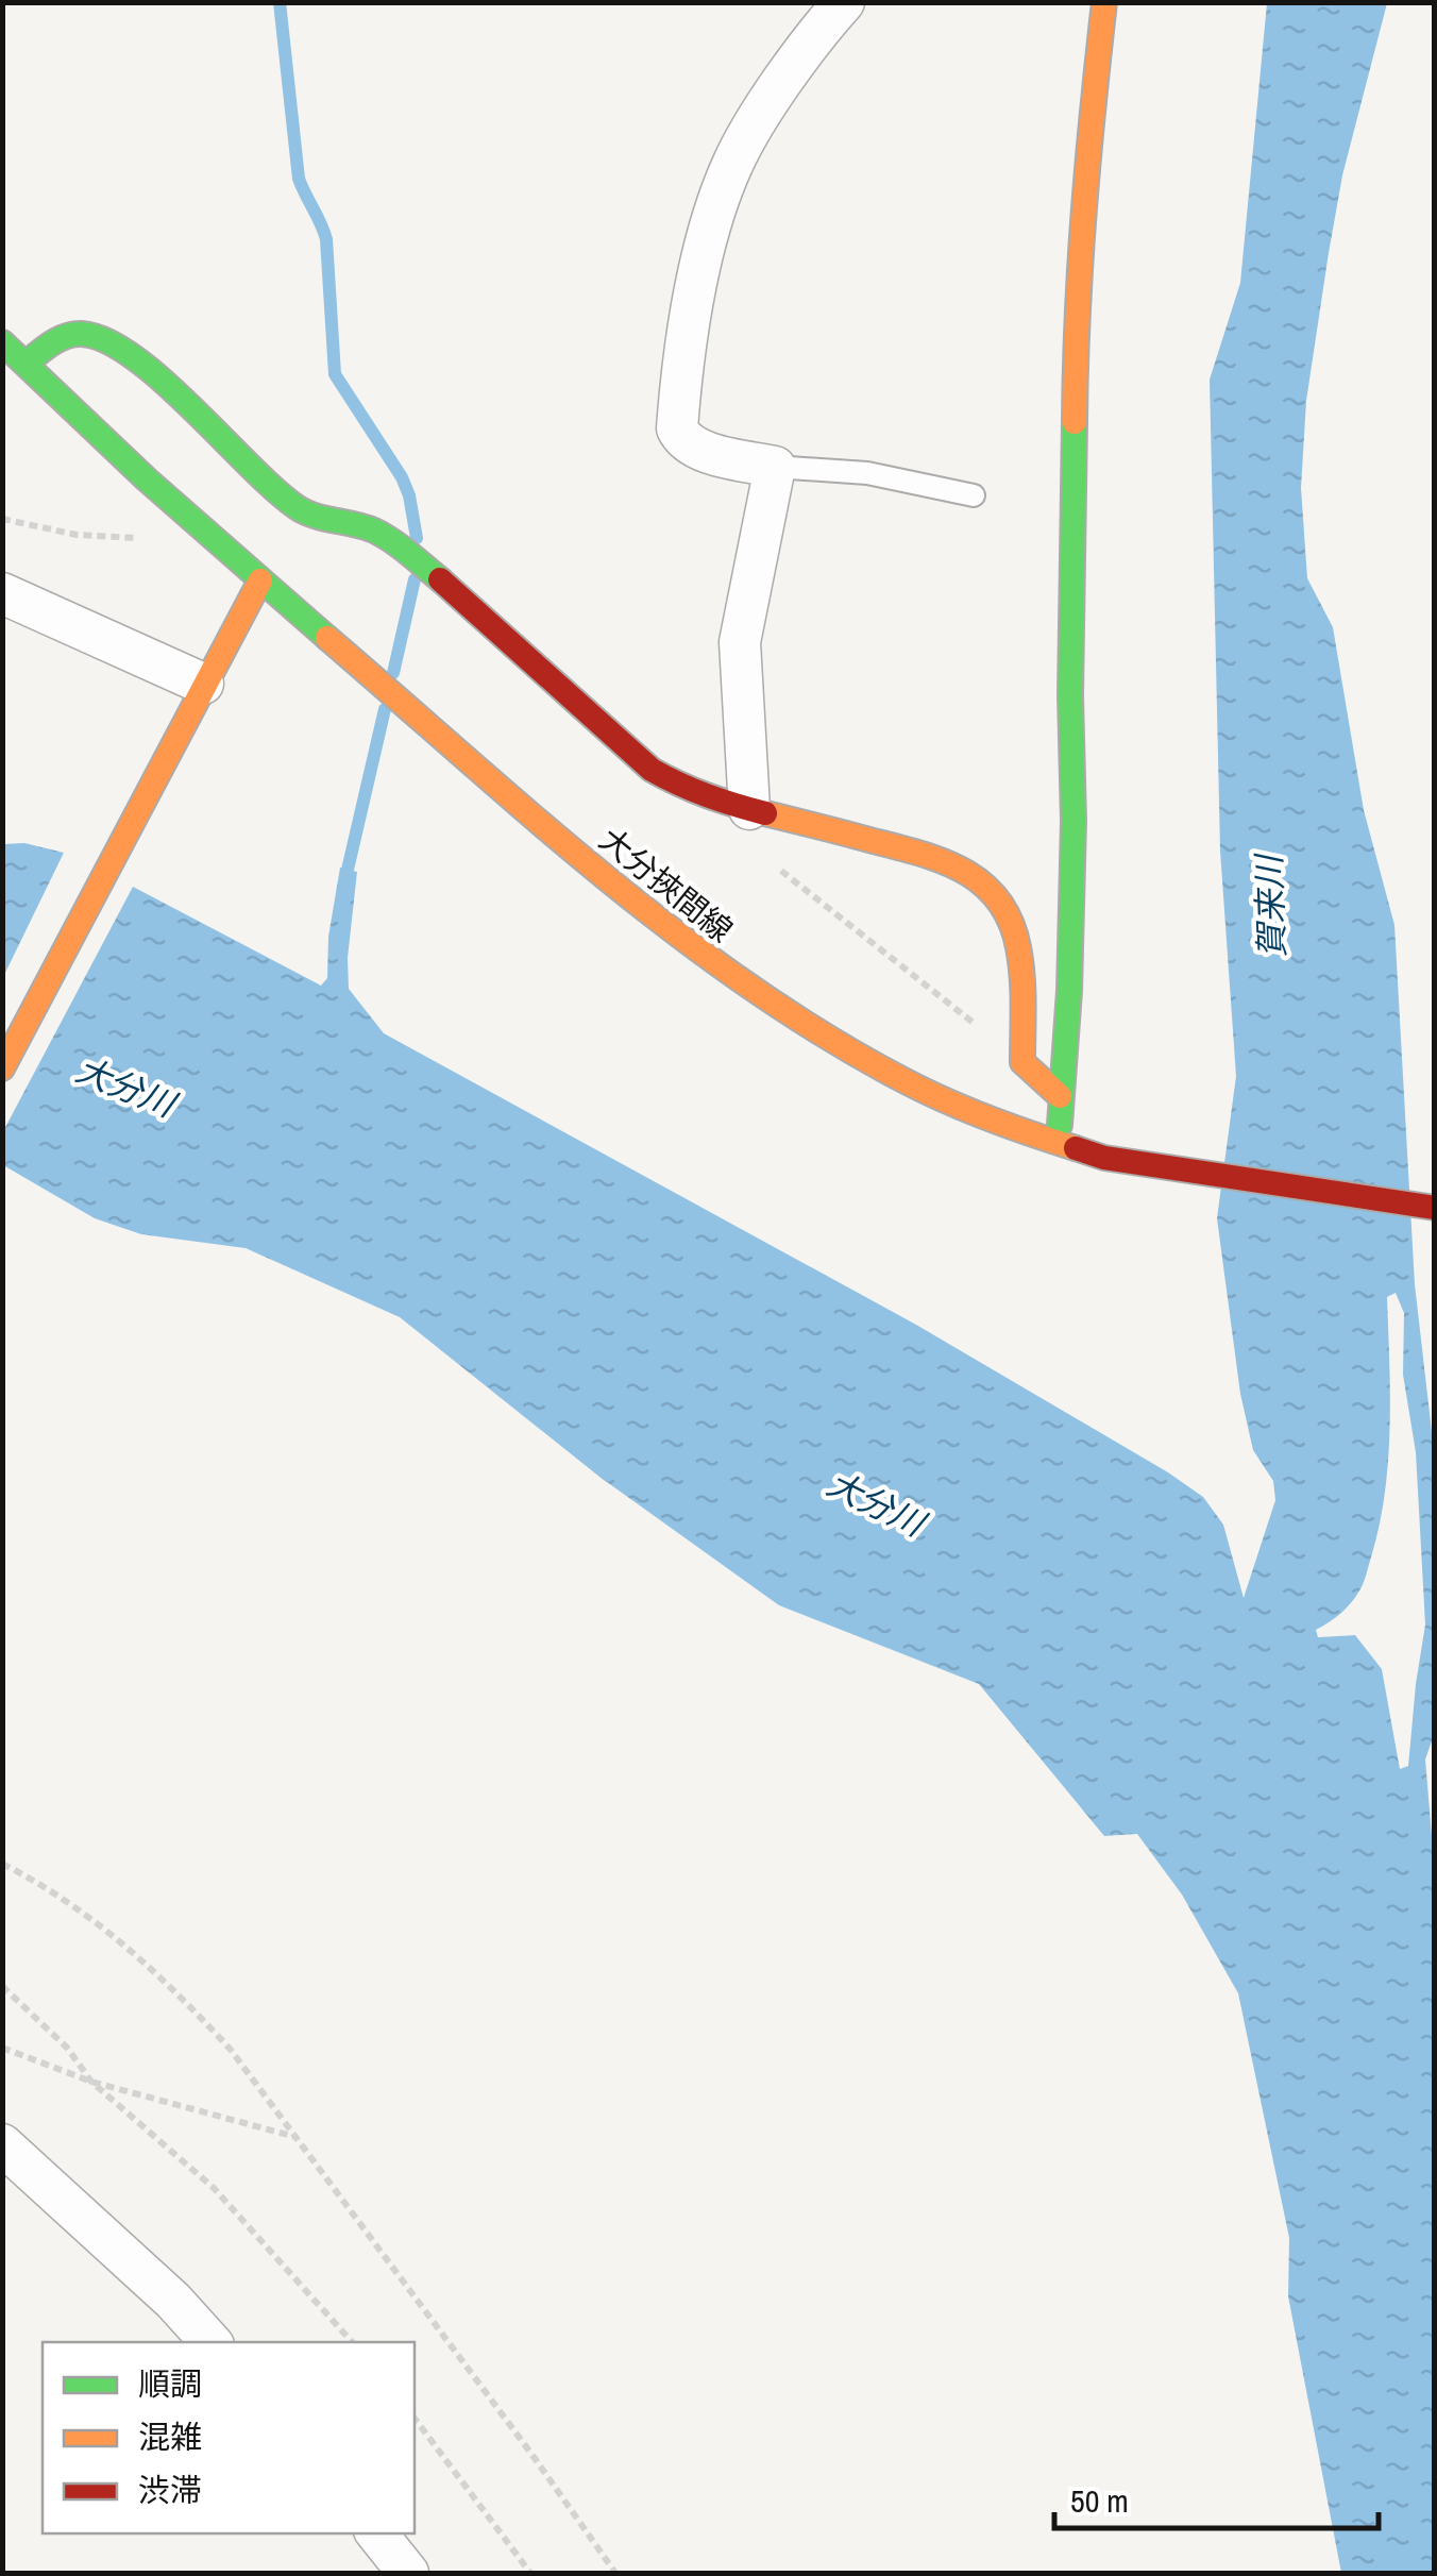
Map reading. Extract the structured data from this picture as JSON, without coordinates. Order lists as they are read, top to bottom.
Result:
{
  "streets": {
    "street": ["大分挾間線"]
  },
  "water": ["賀来川", "大分川"],
  "legend": ["順調", "混雑", "渋滞"],
  "scale_bar": "50 m"
}
